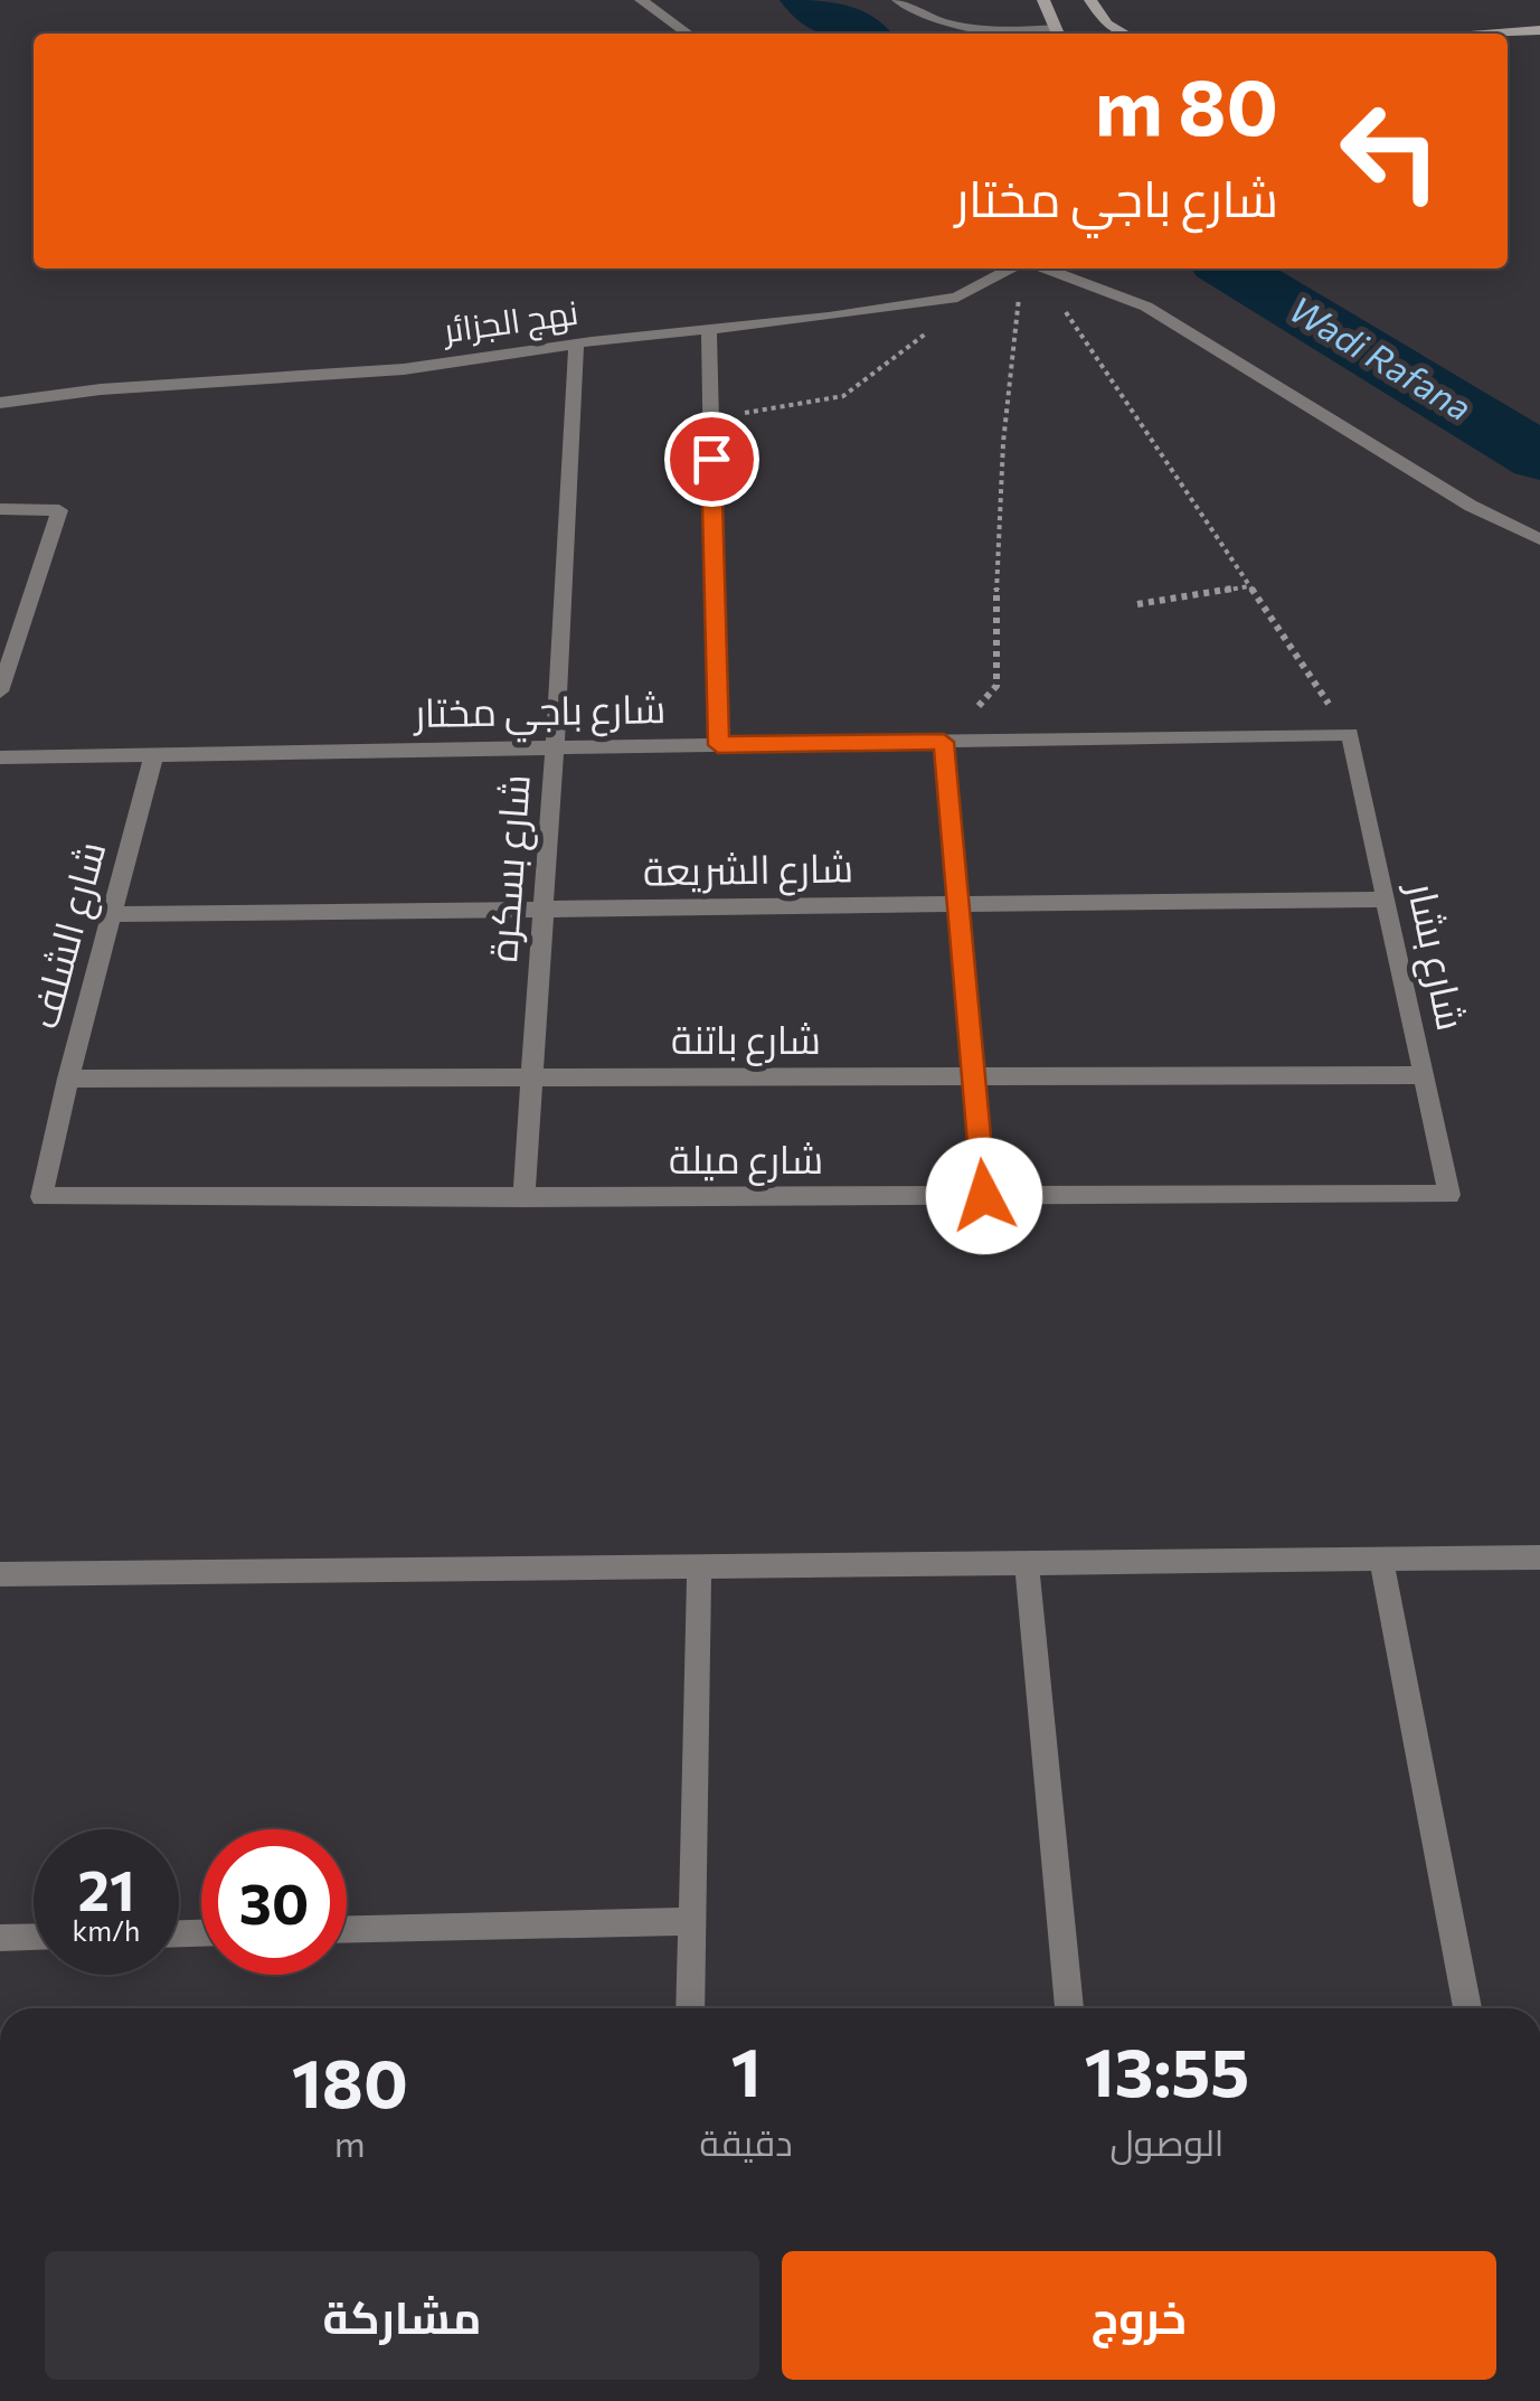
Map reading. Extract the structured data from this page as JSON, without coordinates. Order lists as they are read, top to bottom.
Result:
{
  "streets": {
    "street": [
      "نهج الجزائر",
      "شارع باجي مختار",
      "شارع بسكرة",
      "شارع الشريعة",
      "شارع الشلف",
      "شارع بشار",
      "شارع باتنة",
      "شارع ميلة"
    ]
  },
  "crossings": [
    ["نهج الجزائر", "شارع بسكرة"],
    ["شارع باجي مختار", "شارع بسكرة"],
    ["شارع باجي مختار", "شارع الشلف"],
    ["شارع باجي مختار", "شارع بشار"],
    ["شارع بسكرة", "شارع الشريعة"],
    ["شارع بسكرة", "شارع باتنة"],
    ["شارع بسكرة", "شارع ميلة"],
    ["شارع الشريعة", "شارع الشلف"],
    ["شارع الشريعة", "شارع بشار"],
    ["شارع الشلف", "شارع باتنة"],
    ["شارع الشلف", "شارع ميلة"],
    ["شارع بشار", "شارع باتنة"],
    ["شارع بشار", "شارع ميلة"]
  ],
  "water": ["Wadi Rafana"],
  "page": {
    "turn": ["80 m", "شارع باجي مختار"],
    "speed": "21 km/h",
    "limit": "30",
    "eta": [
      "13:55",
      "الوصول",
      "1",
      "دقيقة",
      "180",
      "m"
    ],
    "buttons": ["خروج", "مشاركة"]
  }
}
